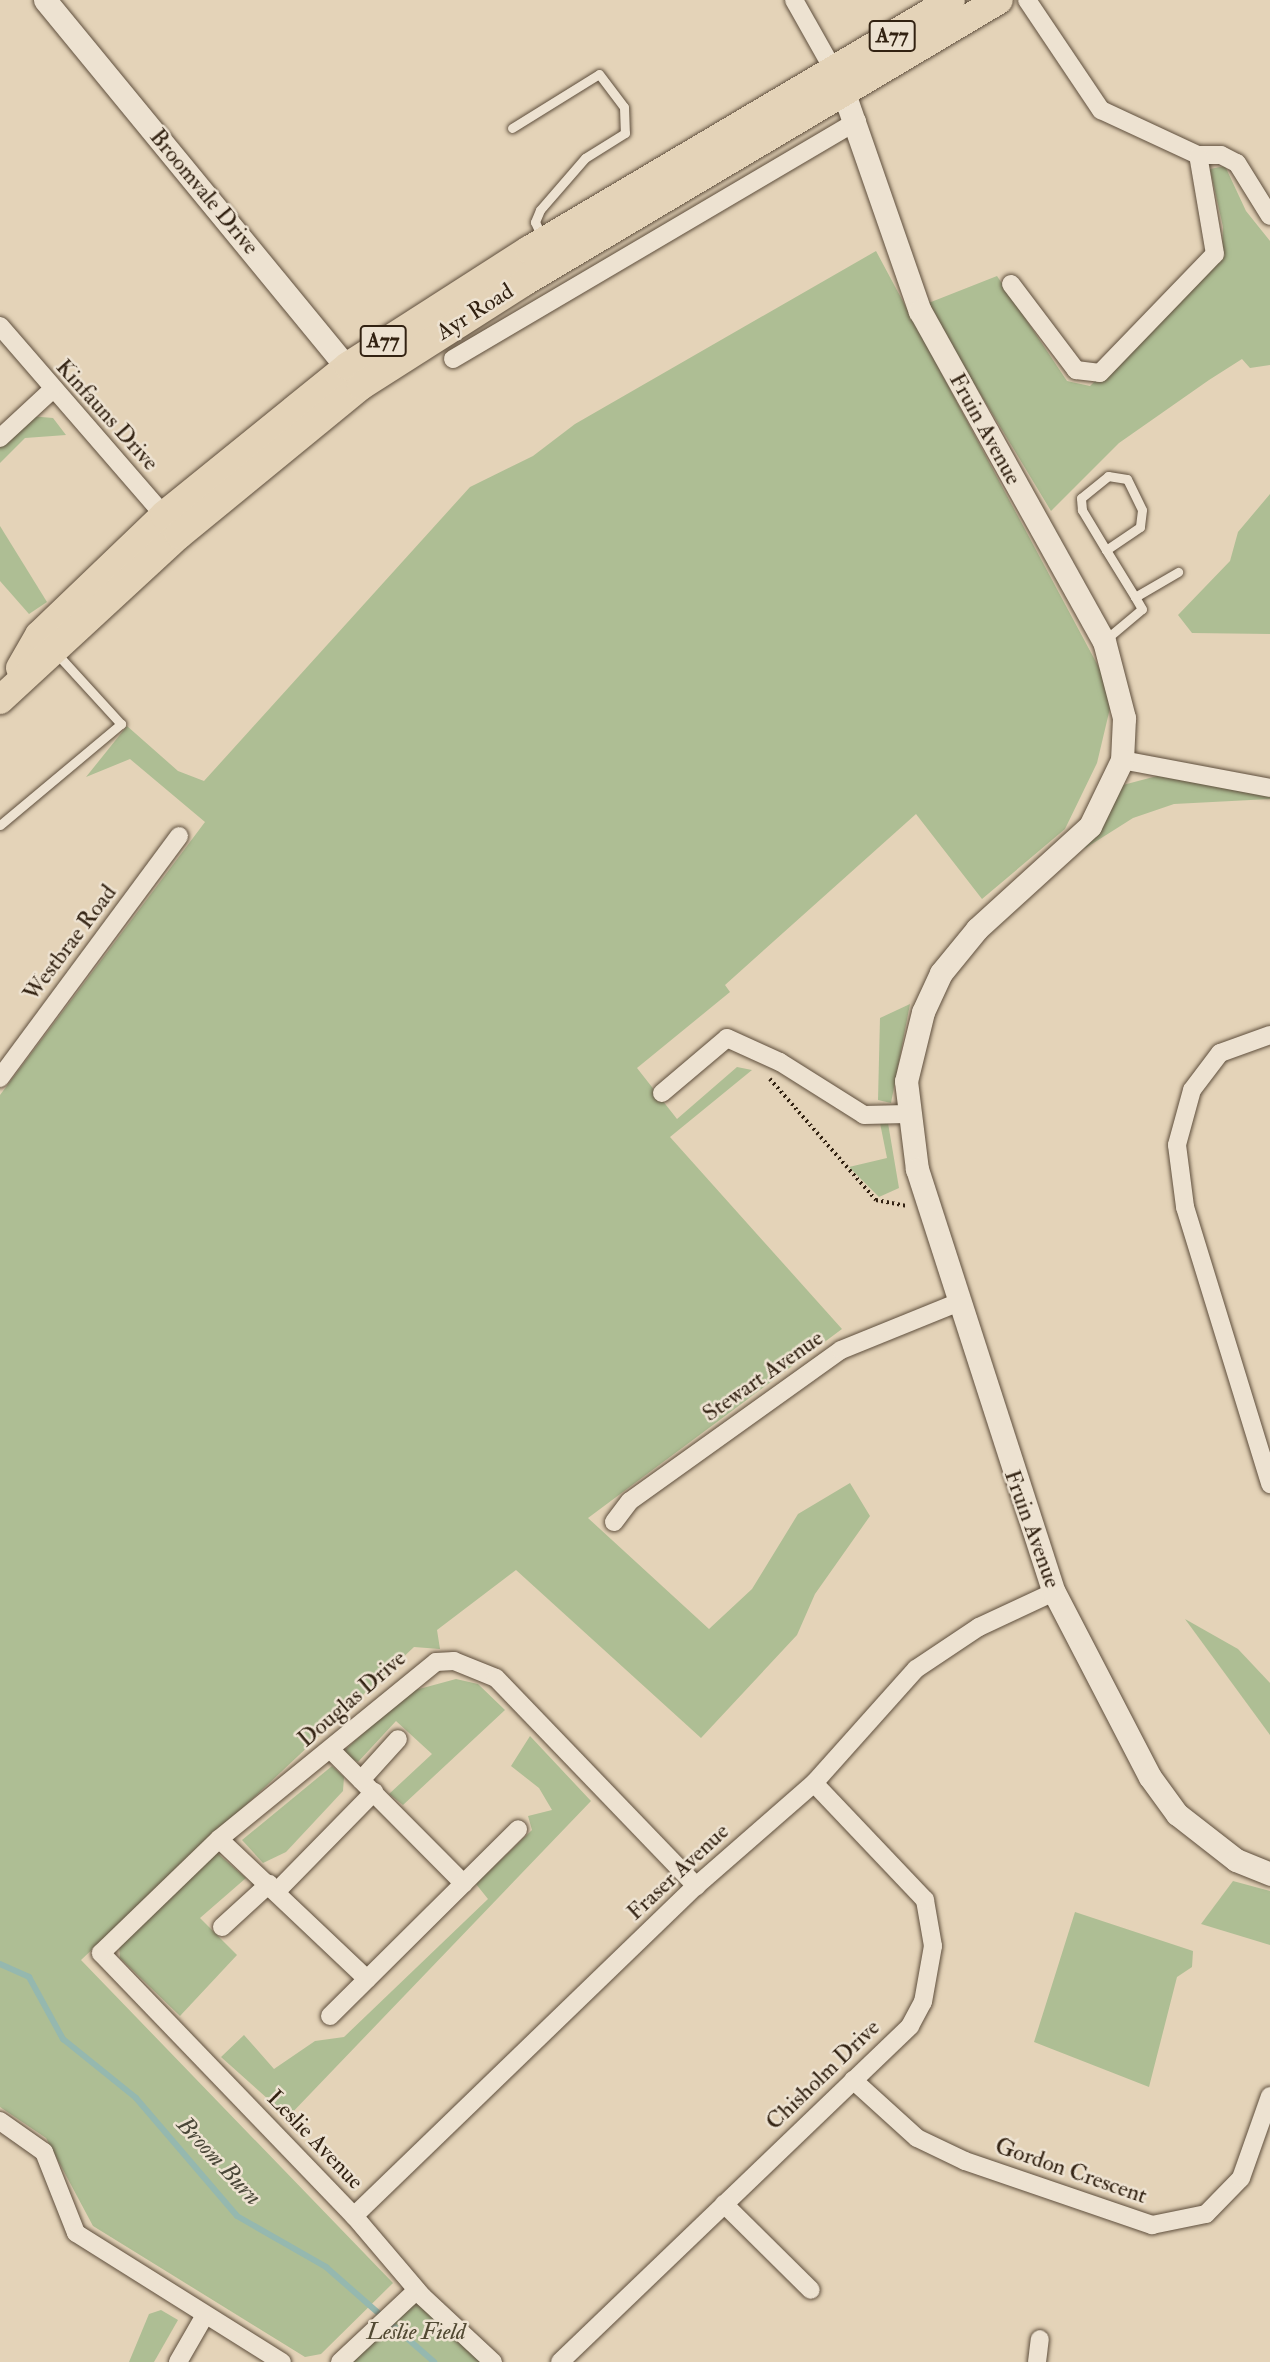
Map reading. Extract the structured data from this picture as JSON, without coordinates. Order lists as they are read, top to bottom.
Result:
{
  "streets": {
    "main road": ["A77", "Ayr Road"],
    "street": [
      "Broomvale Drive",
      "Kinfauns Drive",
      "Fruin Avenue",
      "Westbrae Road",
      "Stewart Avenue",
      "Douglas Drive",
      "Fraser Avenue",
      "Chisholm Drive",
      "Leslie Avenue",
      "Gordon Crescent"
    ]
  },
  "crossings": [
    ["Broomvale Drive", "Ayr Road"],
    ["Ayr Road", "Kinfauns Drive"],
    ["Ayr Road", "Fruin Avenue"],
    ["Fruin Avenue", "Stewart Avenue"],
    ["Fruin Avenue", "Fraser Avenue"],
    ["Douglas Drive", "Fraser Avenue"],
    ["Douglas Drive", "Leslie Avenue"],
    ["Fraser Avenue", "Chisholm Drive"],
    ["Fraser Avenue", "Leslie Avenue"],
    ["Chisholm Drive", "Gordon Crescent"]
  ],
  "water": ["Broom Burn"],
  "parks": ["Leslie Field"]
}
